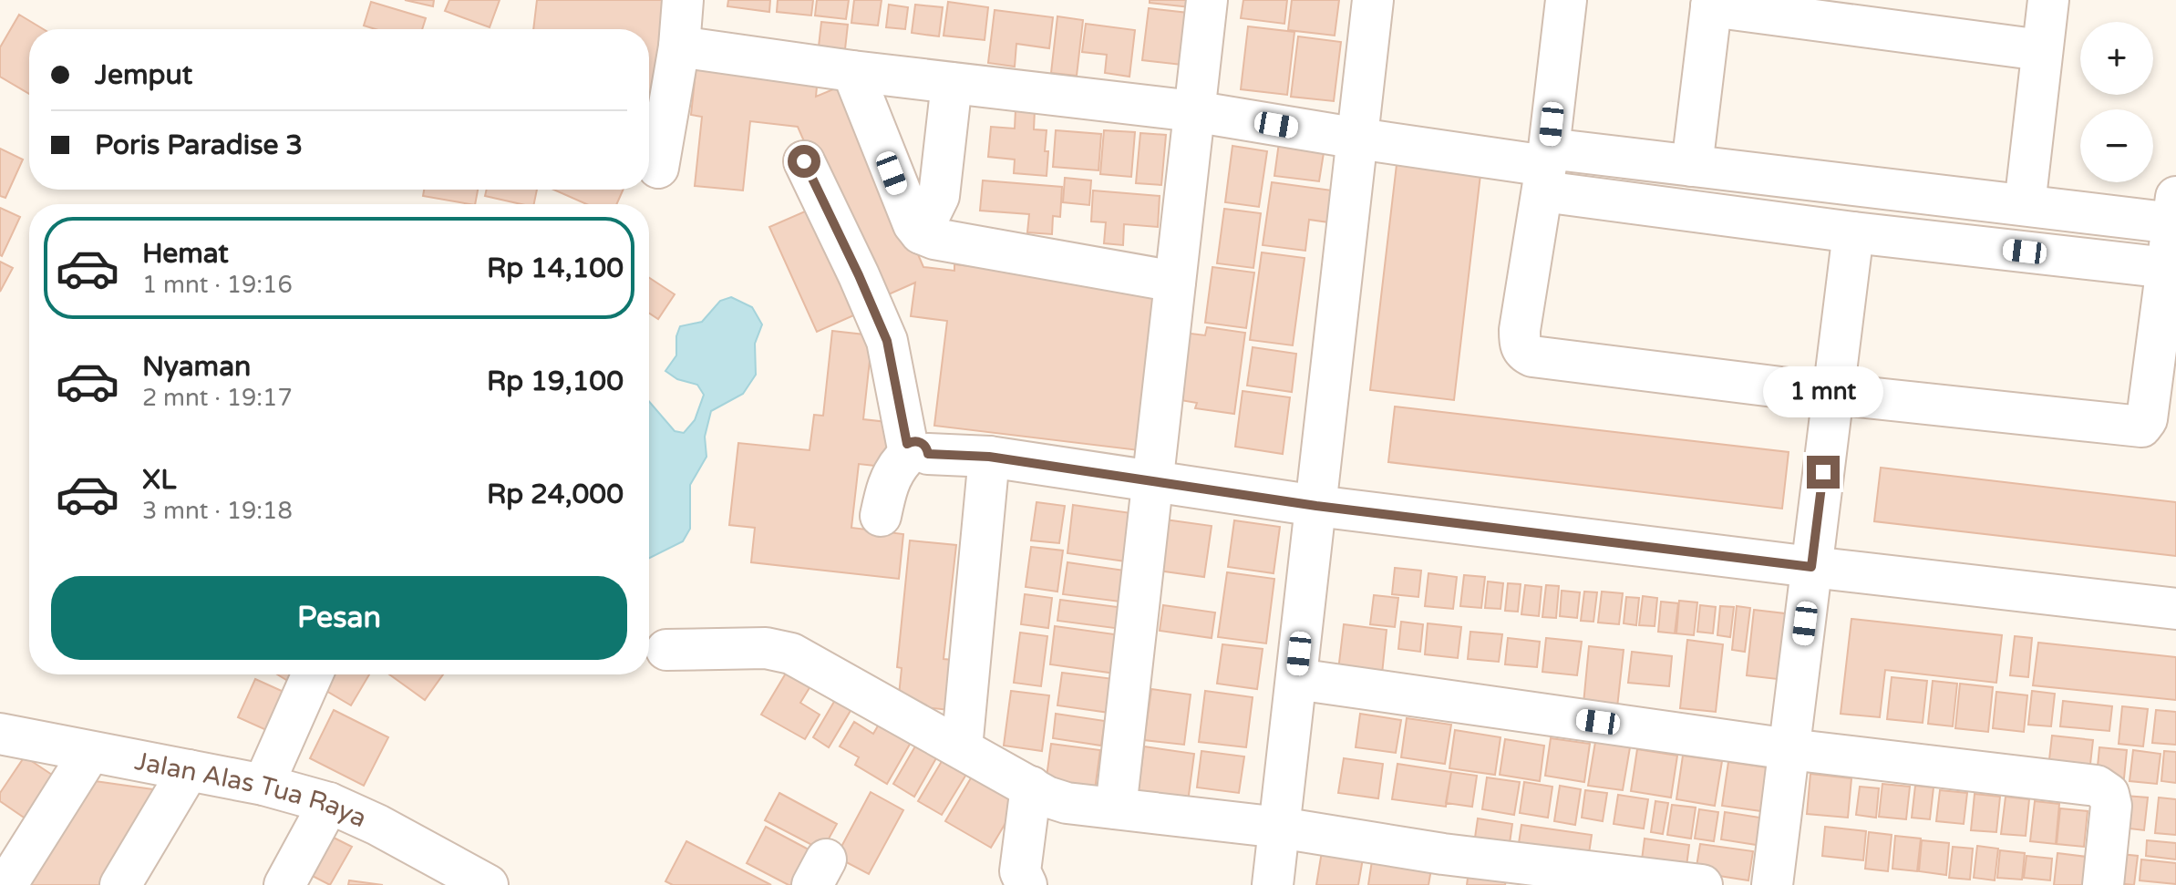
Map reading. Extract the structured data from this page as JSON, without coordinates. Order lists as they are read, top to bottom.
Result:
{
  "streets": {
    "street": ["Jalan Alas Tua Raya"]
  },
  "page": {
    "map_buttons": ["+", "−"],
    "banner": ["Jemput", "Poris Paradise 3"],
    "list": [
      {
        "name": "Hemat",
        "note": "1 mnt · 19:16",
        "value": "Rp 14,100"
      },
      {
        "name": "Nyaman",
        "note": "2 mnt · 19:17",
        "value": "Rp 19,100"
      },
      {
        "name": "XL",
        "note": "3 mnt · 19:18",
        "value": "Rp 24,000"
      }
    ],
    "bubble": "1 mnt",
    "buttons": "Pesan"
  }
}
